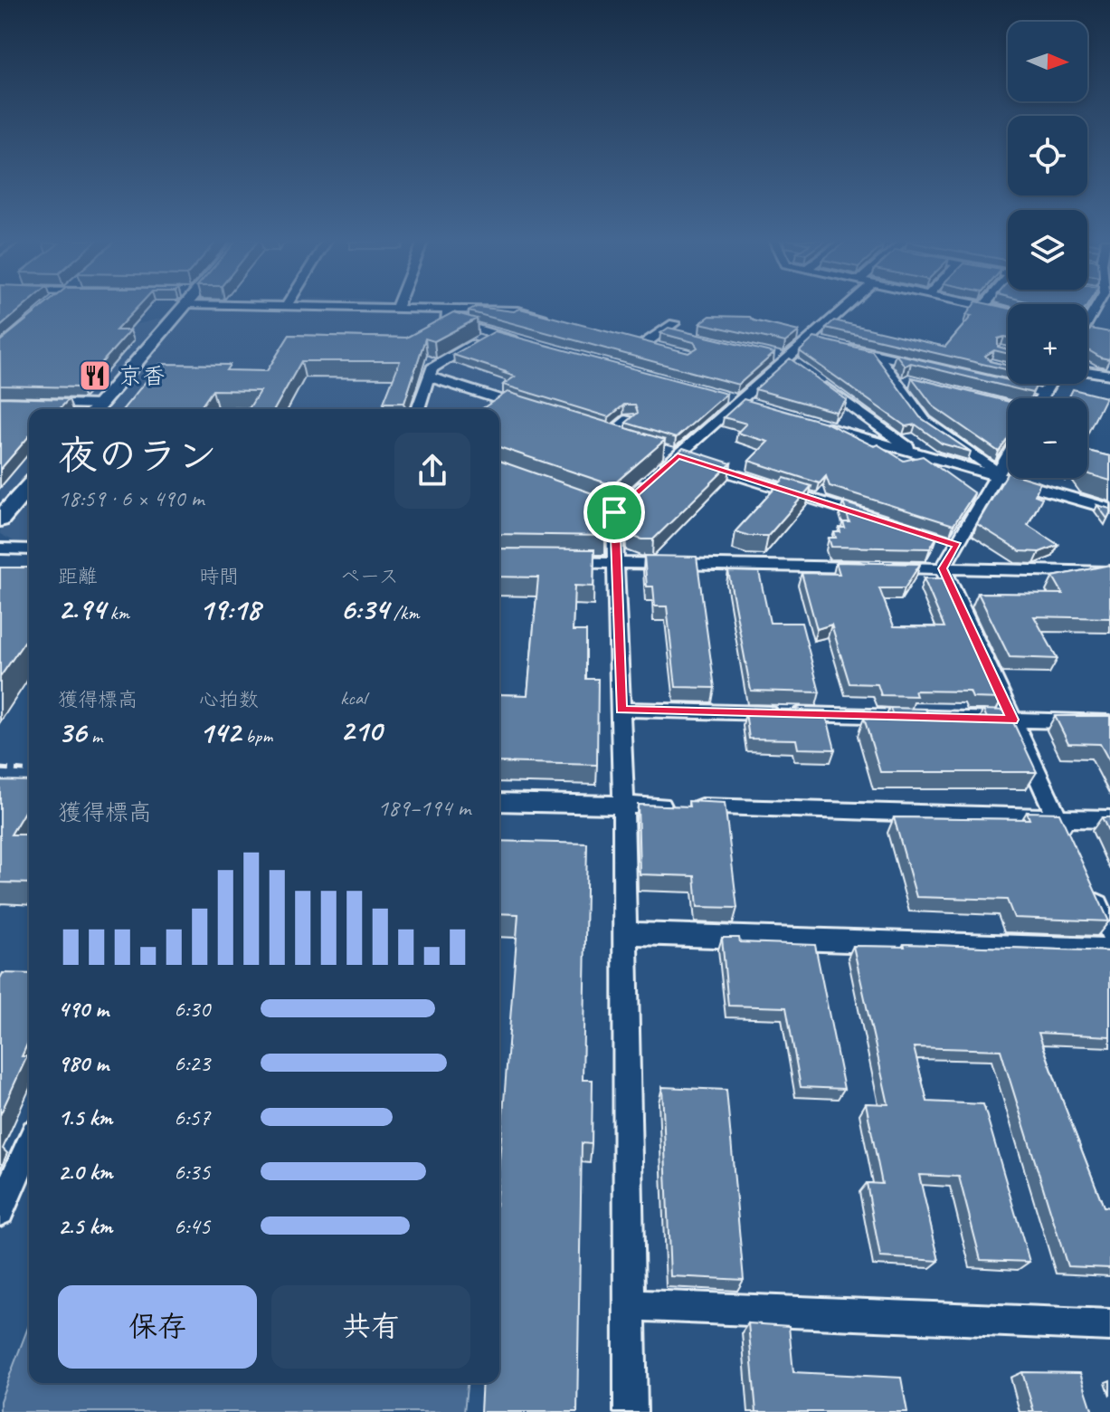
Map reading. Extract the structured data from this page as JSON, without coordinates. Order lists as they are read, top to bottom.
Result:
{
  "places": {
    "restaurant": ["京香"]
  },
  "north": "right",
  "page": {
    "map_buttons": ["+", "−"],
    "heading": ["夜のラン", "18:59 · 6 × 490 m"],
    "stats": [
      ["距離", "2.94 km"],
      ["時間", "19:18"],
      ["ペース", "6:34 /km"],
      ["獲得標高", "36 m"],
      ["心拍数", "142 bpm"],
      ["kcal", "210"]
    ],
    "chart": ["獲得標高", "189–194 m"],
    "list": [
      {
        "name": "490 m",
        "note": "6:30"
      },
      {
        "name": "980 m",
        "note": "6:23"
      },
      {
        "name": "1.5 km",
        "note": "6:57"
      },
      {
        "name": "2.0 km",
        "note": "6:35"
      },
      {
        "name": "2.5 km",
        "note": "6:45"
      }
    ],
    "buttons": ["保存", "共有"]
  }
}
